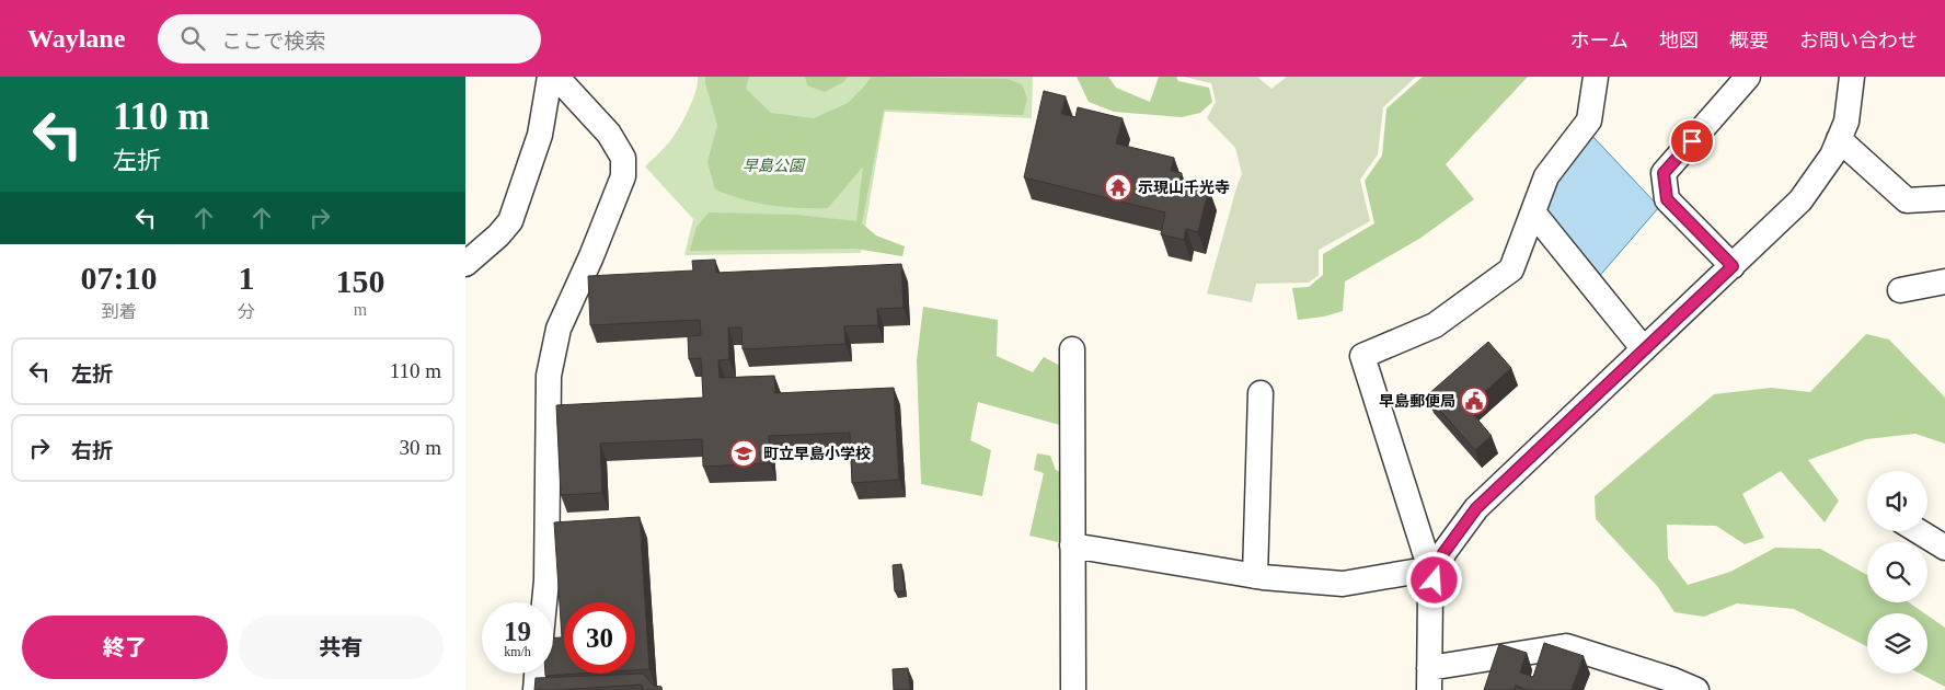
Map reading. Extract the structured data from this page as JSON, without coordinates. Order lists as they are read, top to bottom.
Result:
{
  "parks": ["早島公園"],
  "places": {
    "temple": ["示現山千光寺"],
    "public building": ["早島郵便局"],
    "school or university": ["町立早島小学校"]
  },
  "page": {
    "header": "Waylane",
    "search": "ここで検索",
    "nav": [
      "ホーム",
      "地図",
      "概要",
      "お問い合わせ"
    ],
    "turn": ["110 m", "左折"],
    "eta": [
      "07:10",
      "到着",
      "1",
      "分",
      "150",
      "m"
    ],
    "list": [
      {
        "name": "左折",
        "value": "110 m"
      },
      {
        "name": "右折",
        "value": "30 m"
      }
    ],
    "speed": "19 km/h",
    "limit": "30",
    "buttons": ["終了", "共有"]
  }
}
